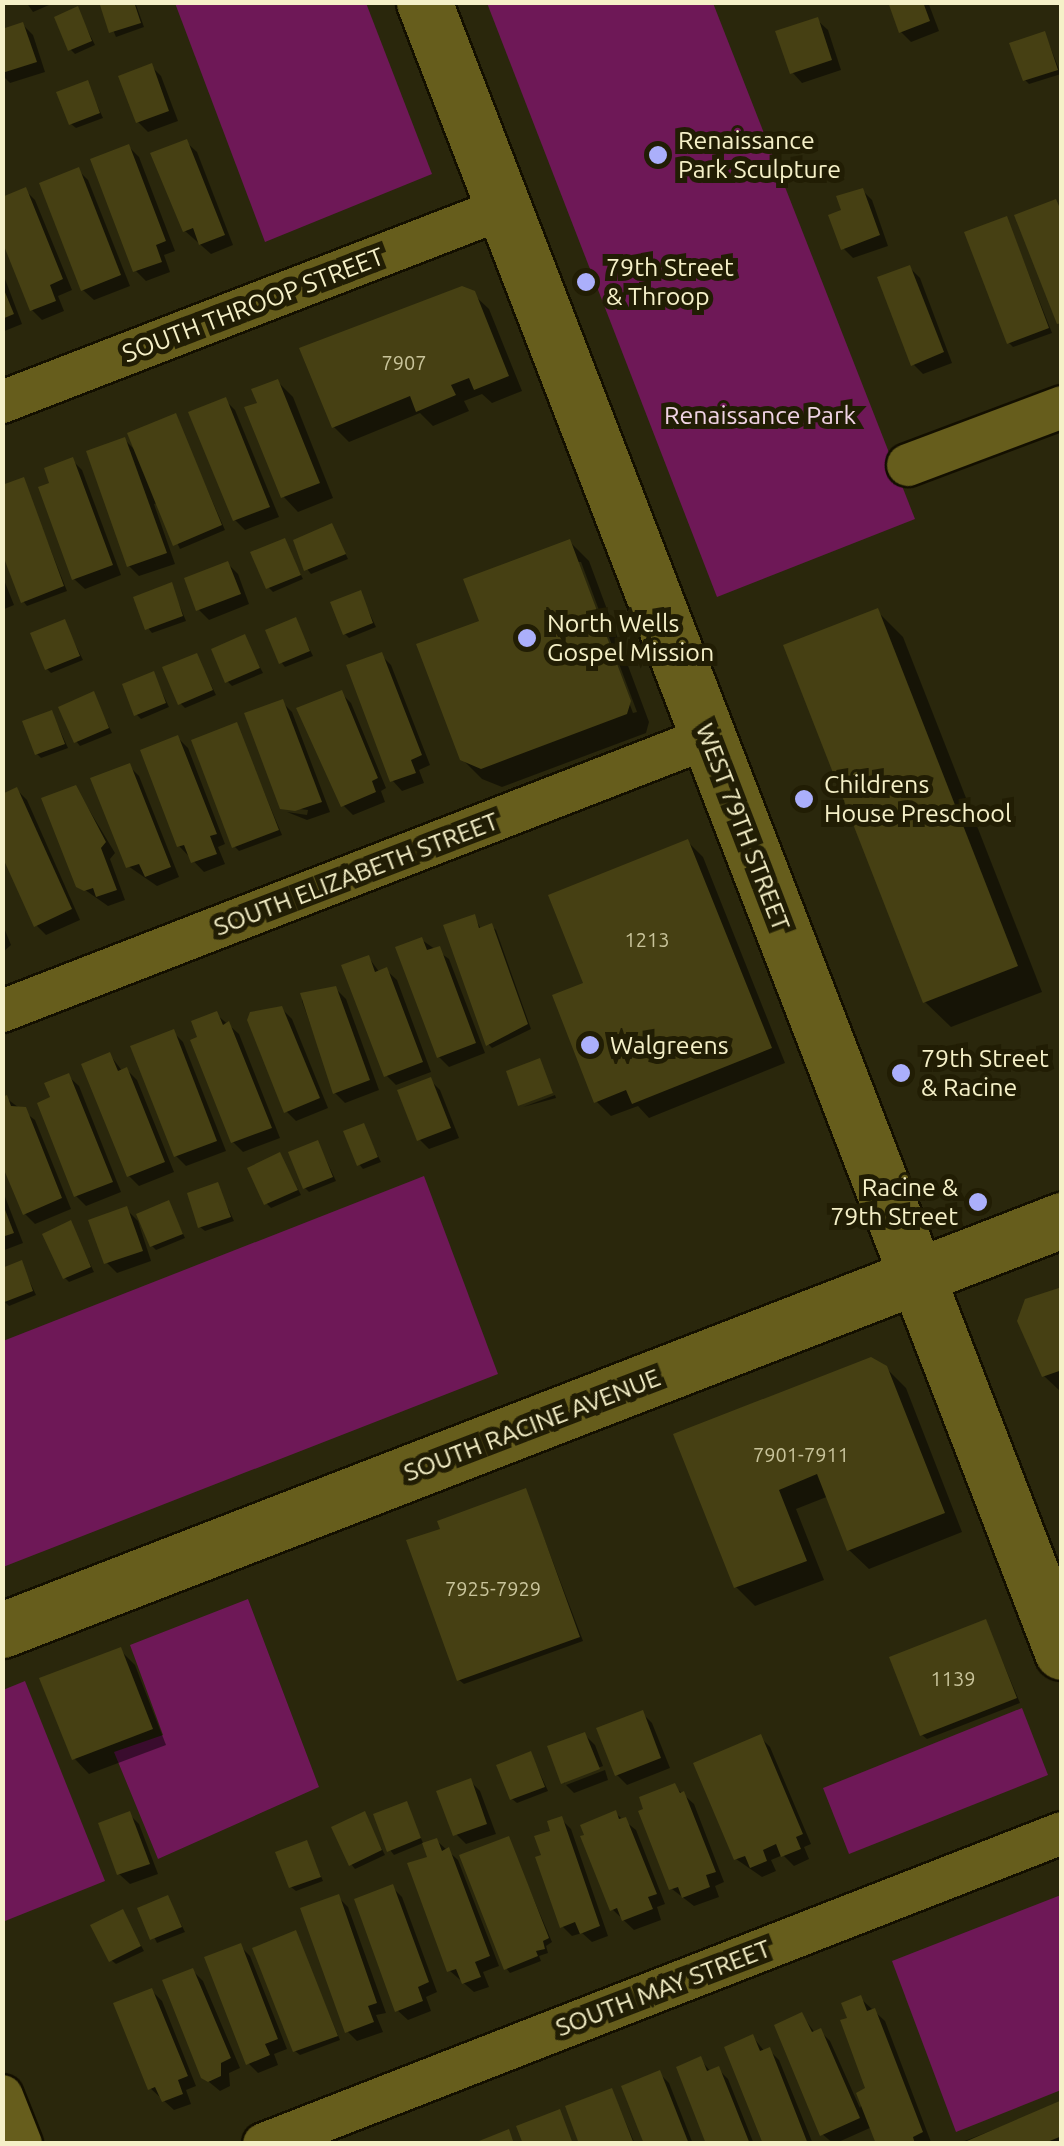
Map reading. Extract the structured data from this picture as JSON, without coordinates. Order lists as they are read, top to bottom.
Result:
{
  "streets": {
    "main road": ["WEST 79TH STREET", "SOUTH RACINE AVENUE"],
    "street": ["SOUTH THROOP STREET", "SOUTH ELIZABETH STREET", "SOUTH MAY STREET"]
  },
  "crossings": [
    ["SOUTH THROOP STREET", "WEST 79TH STREET"],
    ["WEST 79TH STREET", "SOUTH ELIZABETH STREET"],
    ["WEST 79TH STREET", "SOUTH RACINE AVENUE"]
  ],
  "parks": ["Renaissance Park"],
  "places": [
    "Renaissance Park Sculpture",
    "79th Street & Throop",
    "North Wells Gospel Mission",
    "Childrens House Preschool",
    "Walgreens",
    "79th Street & Racine",
    "Racine & 79th Street"
  ],
  "house_numbers": [
    "7907",
    "1213",
    "7901-7911",
    "7925-7929",
    "1139"
  ]
}
